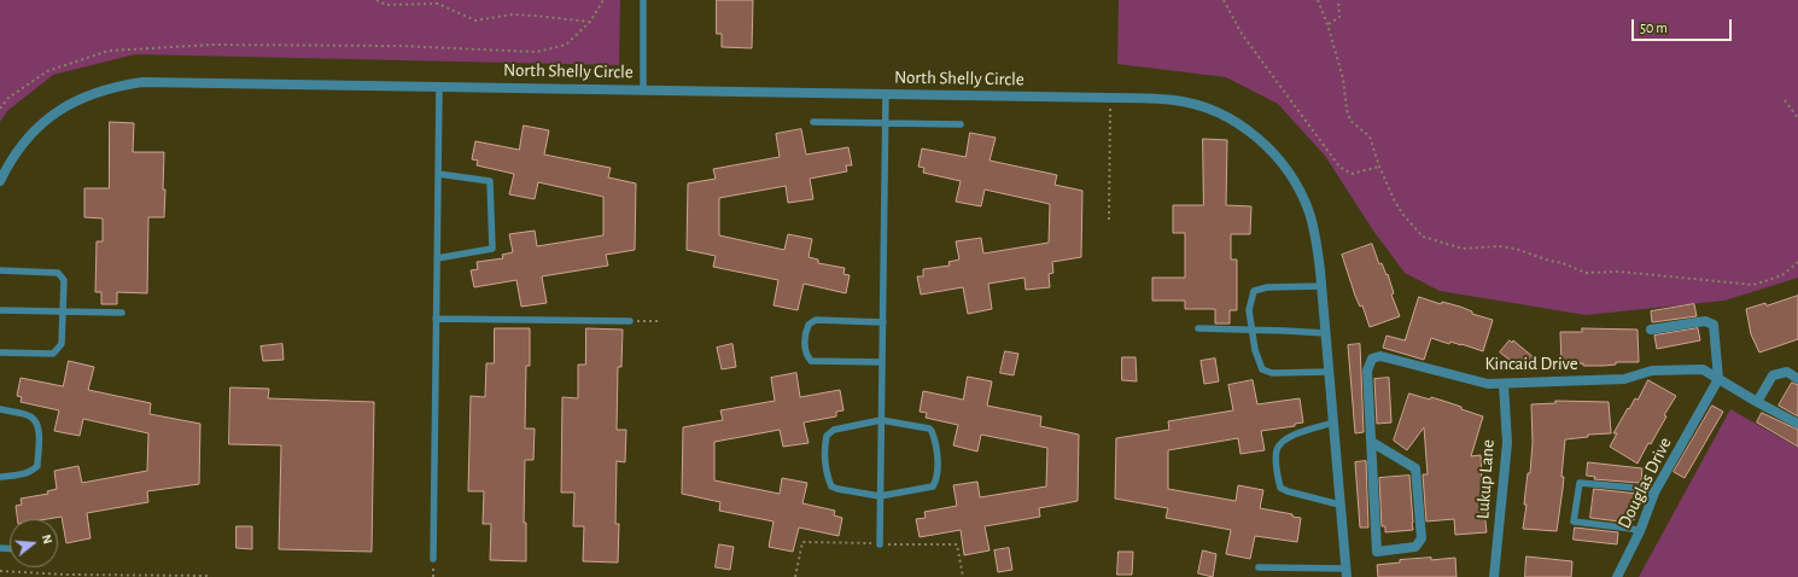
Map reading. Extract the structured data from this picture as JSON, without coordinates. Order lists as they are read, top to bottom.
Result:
{
  "streets": {
    "street": [
      "North Shelly Circle",
      "Kincaid Drive",
      "Lukup Lane",
      "Douglas Drive"
    ]
  },
  "crossings": [
    ["Kincaid Drive", "Lukup Lane"],
    ["Kincaid Drive", "Douglas Drive"]
  ],
  "scale_bar": "50 m",
  "north": "right"
}
